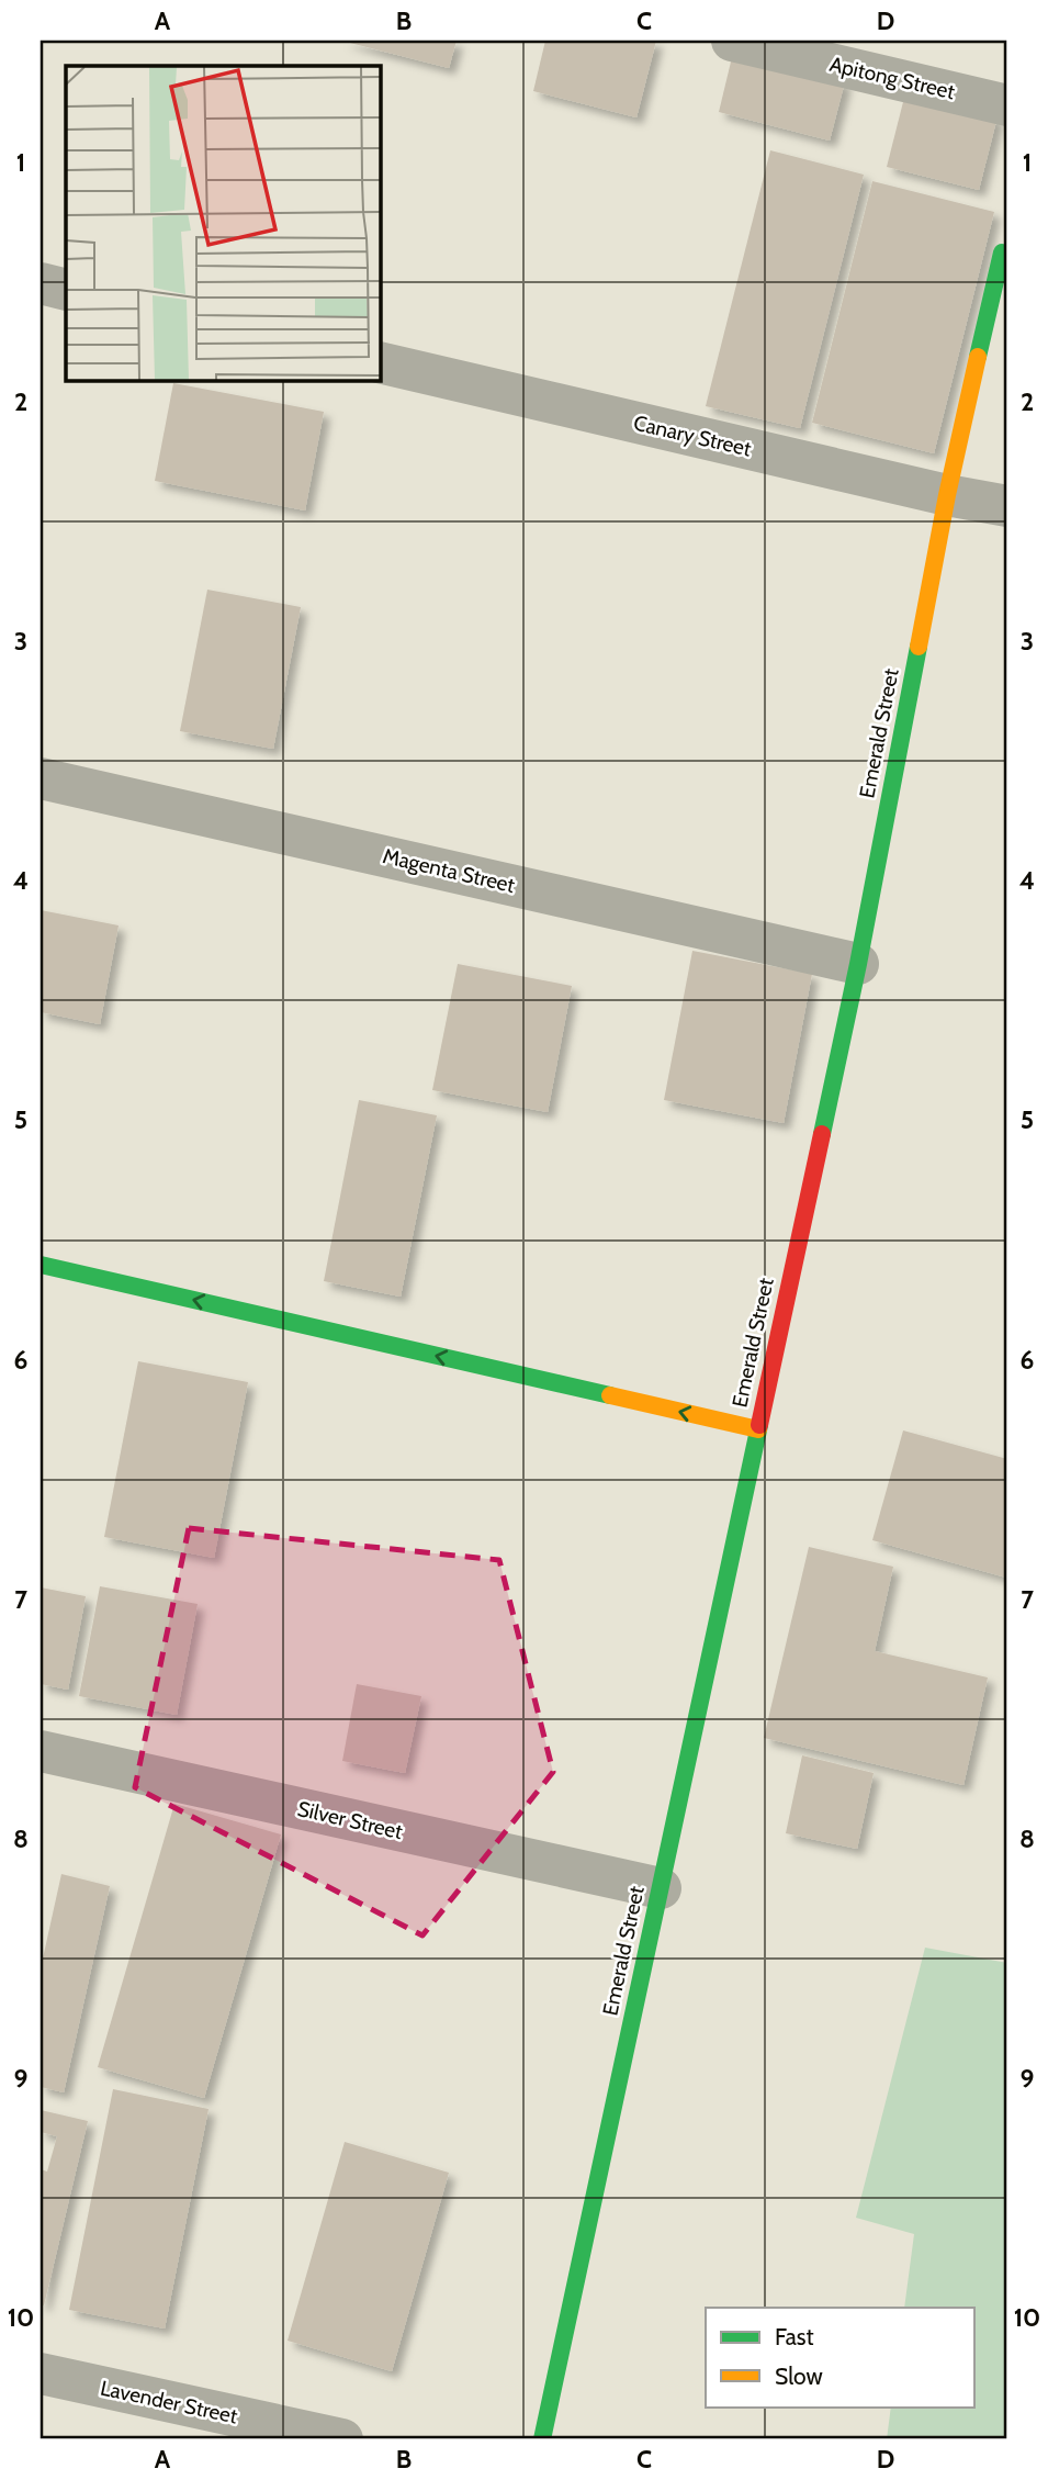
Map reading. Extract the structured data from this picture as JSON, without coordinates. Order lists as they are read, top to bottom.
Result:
{
  "streets": {
    "street": [
      "Apitong Street",
      "Canary Street",
      "Emerald Street",
      "Magenta Street",
      "Silver Street",
      "Lavender Street"
    ]
  },
  "crossings": [
    ["Canary Street", "Emerald Street"],
    ["Emerald Street", "Magenta Street"],
    ["Emerald Street", "Silver Street"]
  ],
  "legend": ["Fast", "Slow"],
  "grid": {
    "columns": [
      "A",
      "B",
      "C",
      "D"
    ],
    "rows": [
      "1",
      "2",
      "3",
      "4",
      "5",
      "6",
      "7",
      "8",
      "9",
      "10"
    ]
  }
}
